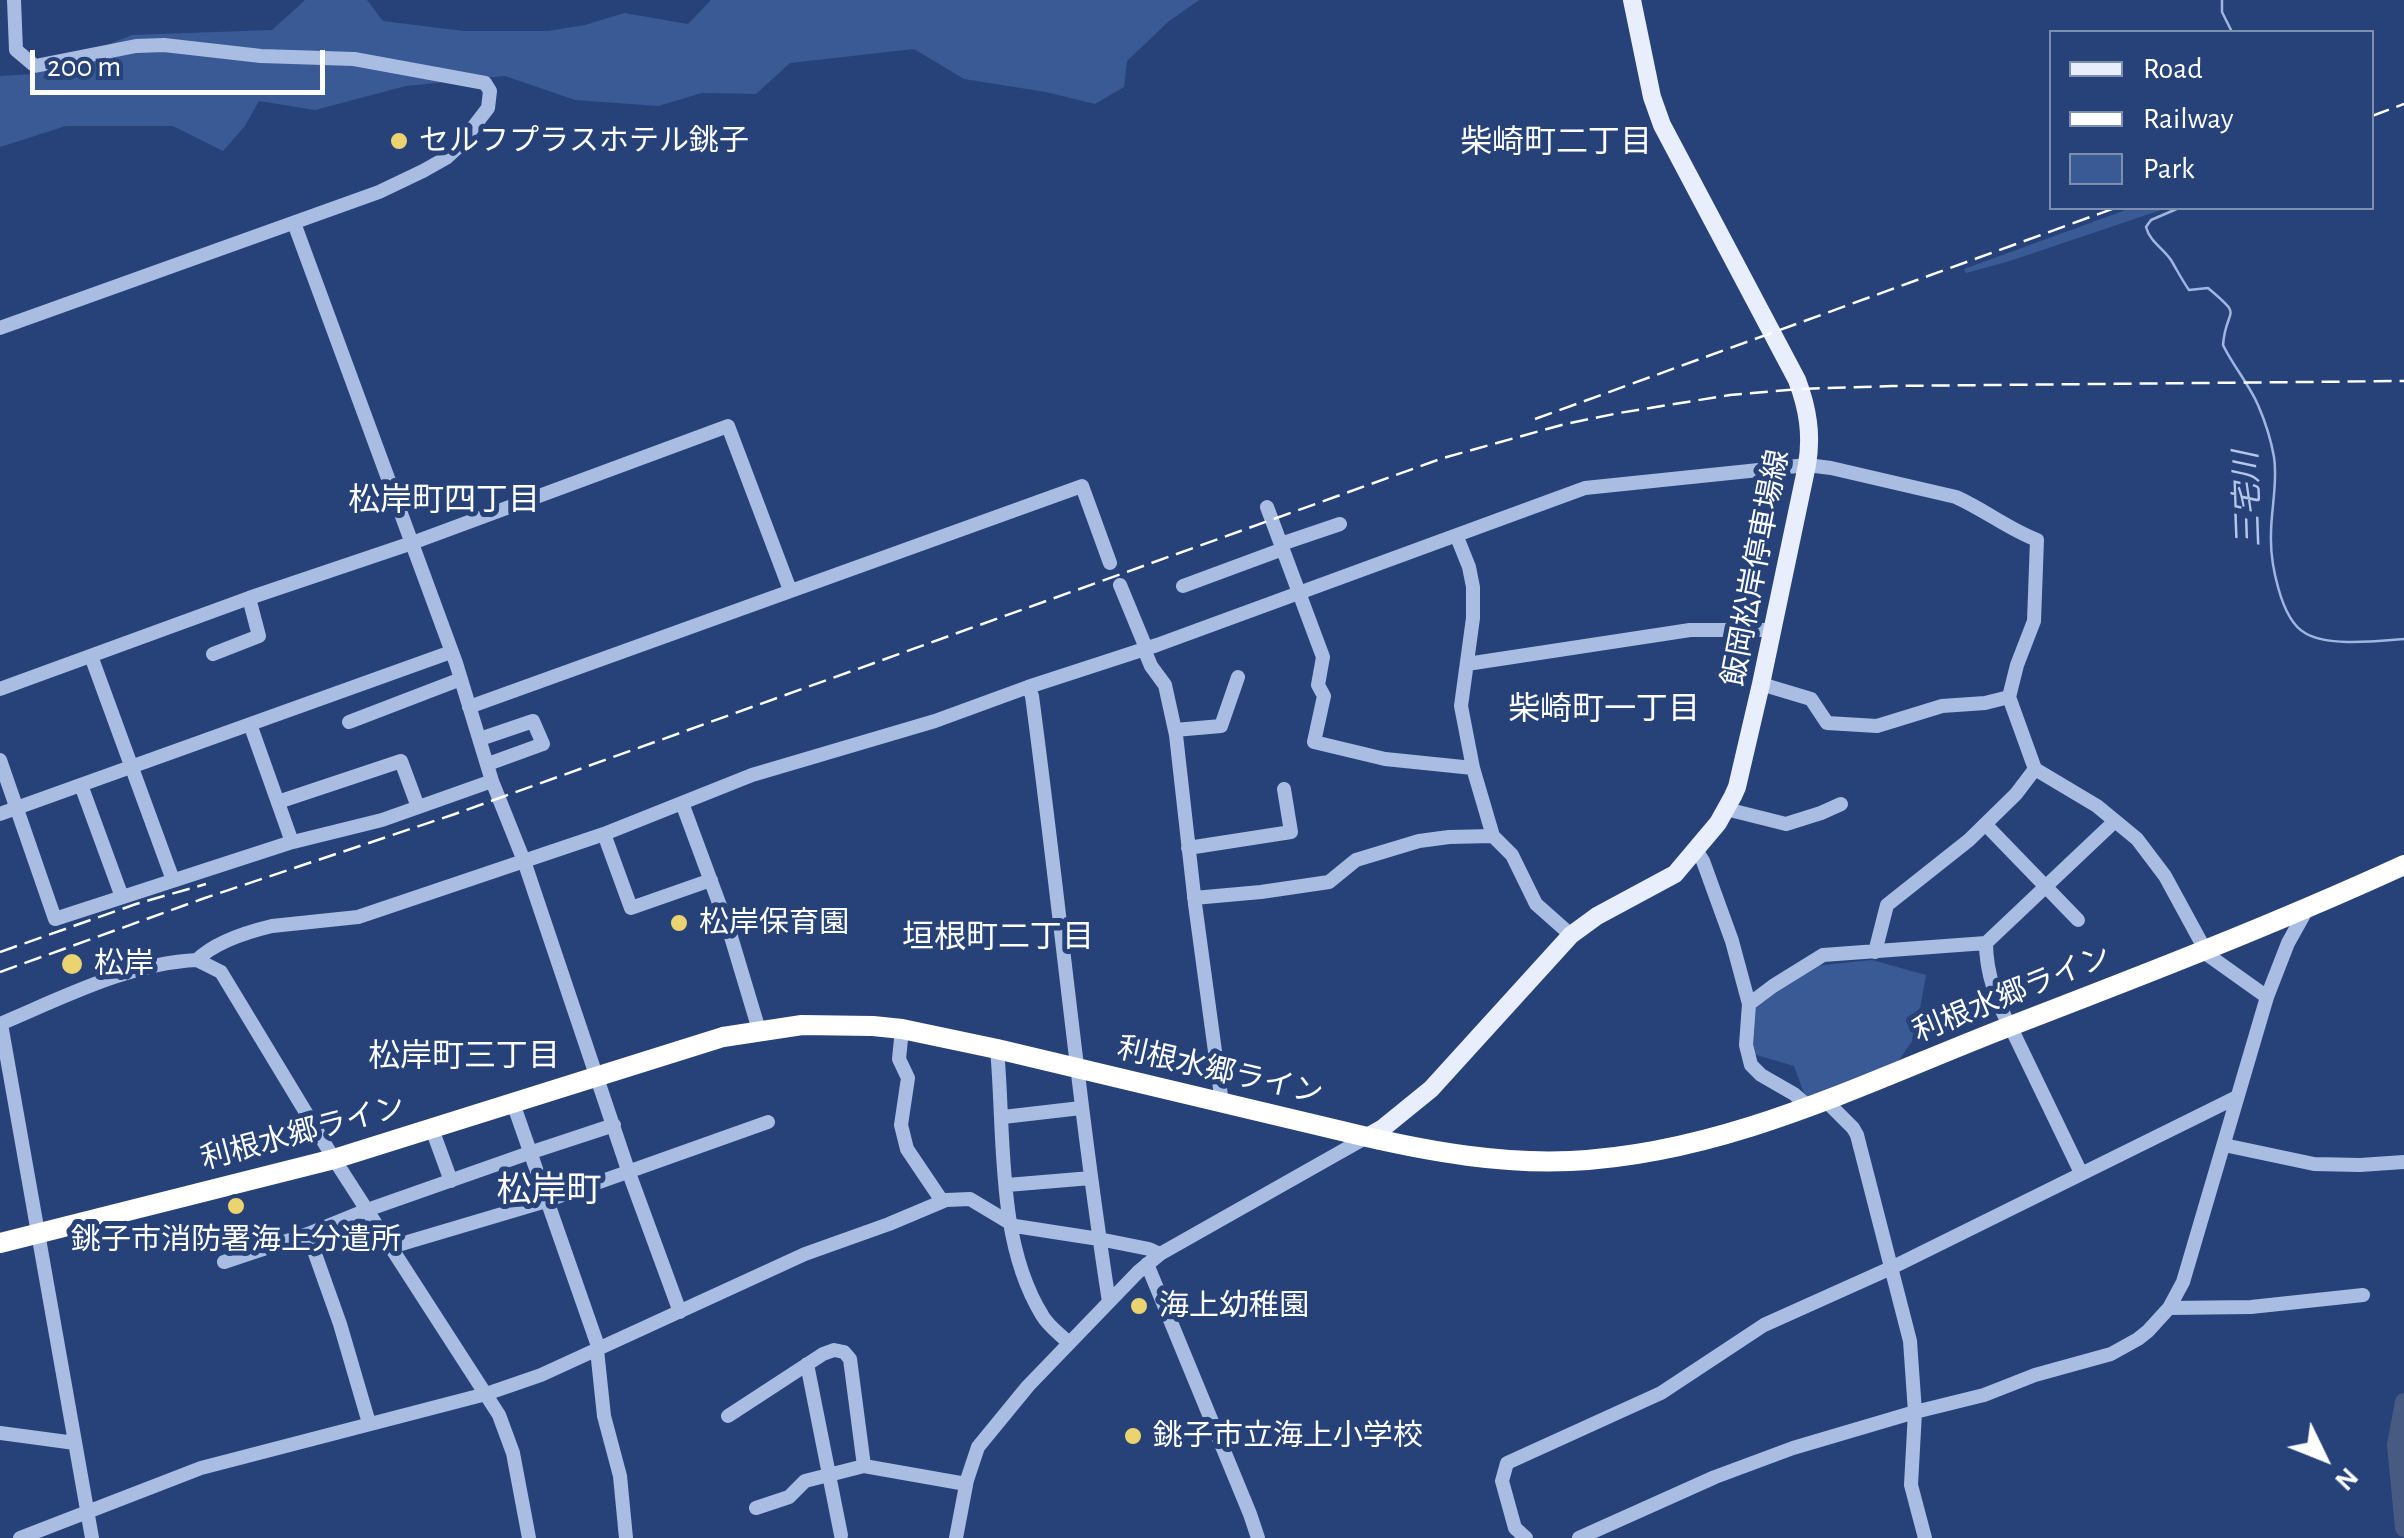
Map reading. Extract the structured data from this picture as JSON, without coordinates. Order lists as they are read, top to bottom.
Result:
{
  "streets": {
    "highway": ["利根水郷ライン"],
    "main road": ["飯岡松岸停車場線"]
  },
  "crossings": [
    ["飯岡松岸停車場線", "利根水郷ライン"]
  ],
  "districts": [
    "柴崎町二丁目",
    "松岸町四丁目",
    "柴崎町一丁目",
    "垣根町二丁目",
    "松岸町三丁目",
    "松岸町"
  ],
  "water": ["三宅川"],
  "places": [
    "セルフプラスホテル銚子",
    "松岸保育園",
    "松岸",
    "銚子市消防署海上分遣所",
    "海上幼稚園",
    "銚子市立海上小学校"
  ],
  "legend": ["Road", "Railway", "Park"],
  "scale_bar": "200 m",
  "north": "bottom right"
}
